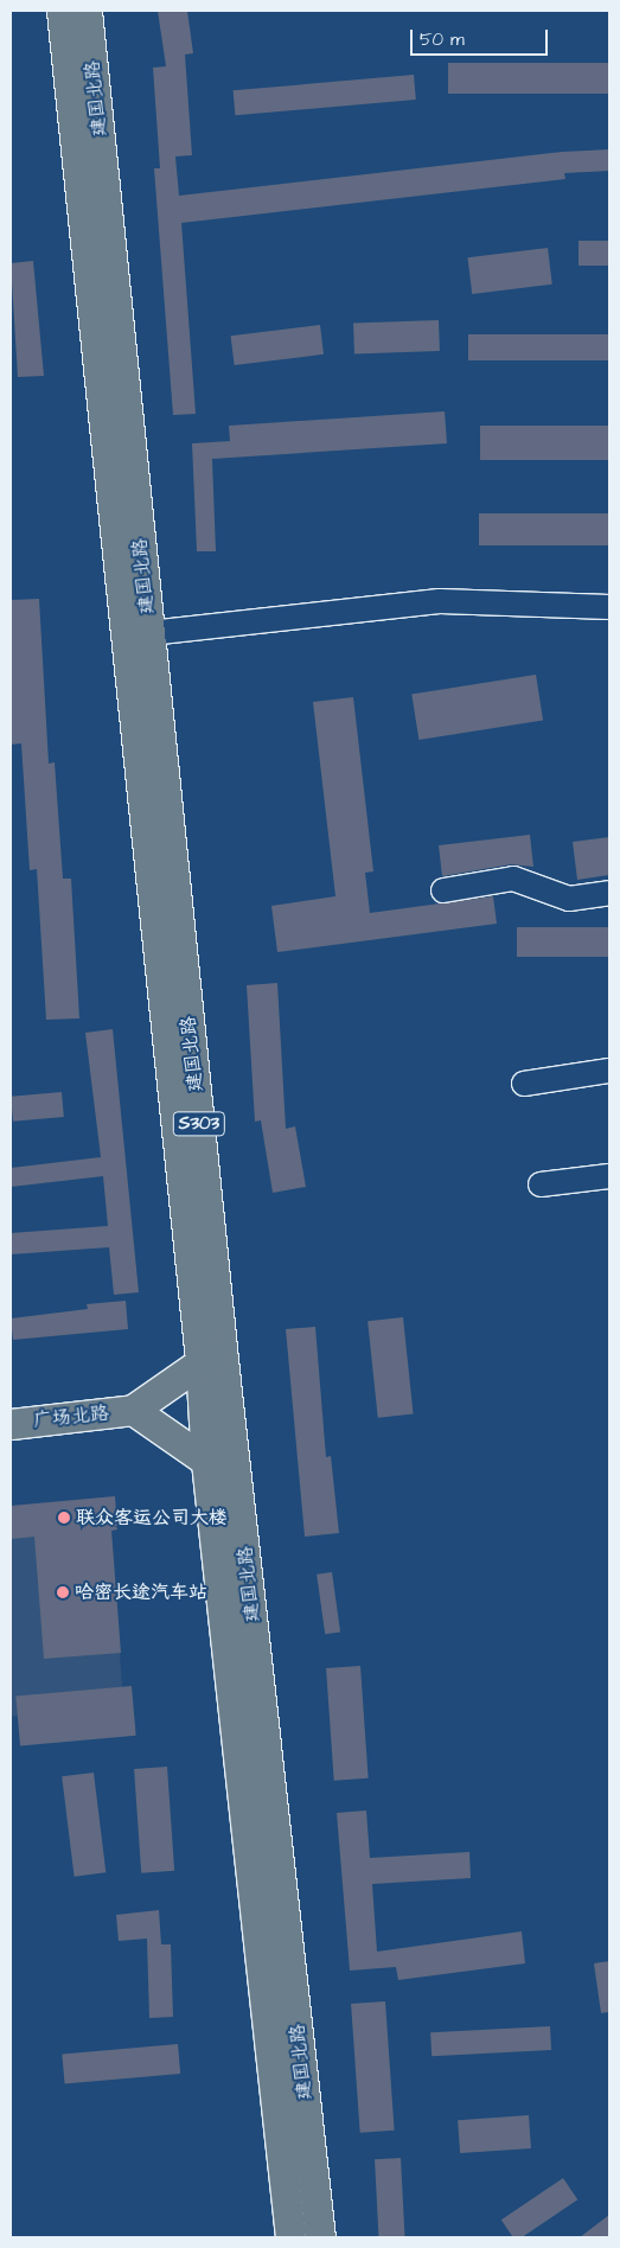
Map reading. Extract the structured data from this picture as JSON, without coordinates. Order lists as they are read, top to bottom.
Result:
{
  "streets": {
    "main road": ["建国北路", "S303", "广场北路"]
  },
  "places": ["联众客运公司大楼", "哈密长途汽车站"],
  "scale_bar": "50 m"
}
